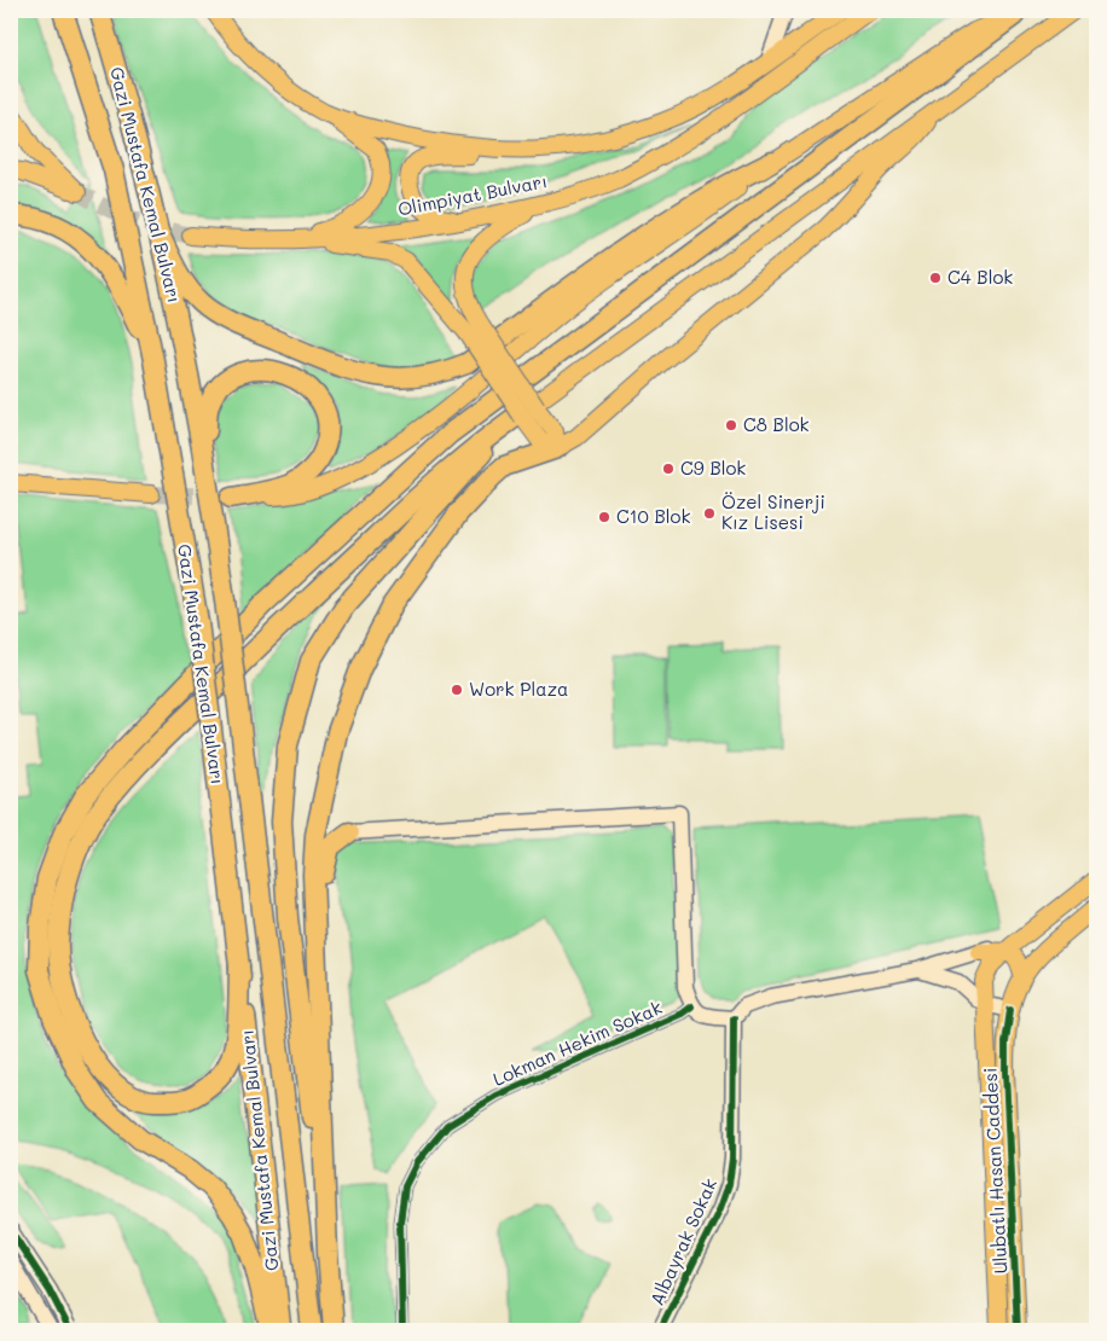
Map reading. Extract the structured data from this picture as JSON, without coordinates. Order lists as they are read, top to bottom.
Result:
{
  "streets": {
    "highway": ["Gazi Mustafa Kemal Bulvarı"],
    "main road": ["Olimpiyat Bulvarı", "Ulubatlı Hasan Caddesi", "Albayrak Sokak"],
    "street": ["Lokman Hekim Sokak"]
  },
  "places": [
    "C4 Blok",
    "C8 Blok",
    "C9 Blok",
    "Özel Sinerji Kız Lisesi",
    "C10 Blok",
    "Work Plaza"
  ]
}
